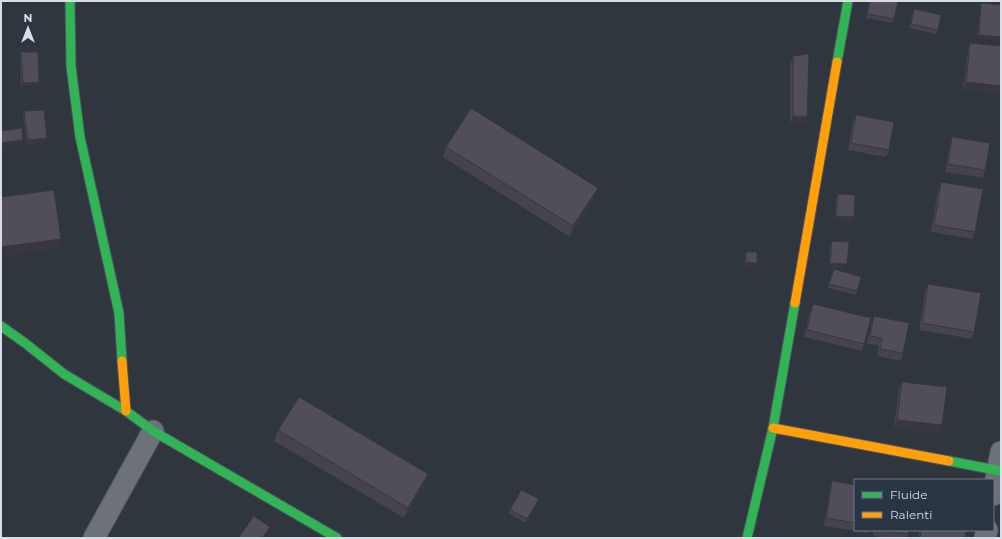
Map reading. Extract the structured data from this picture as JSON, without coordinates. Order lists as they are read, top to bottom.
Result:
{
  "legend": ["Fluide", "Ralenti"],
  "north": "top"
}
